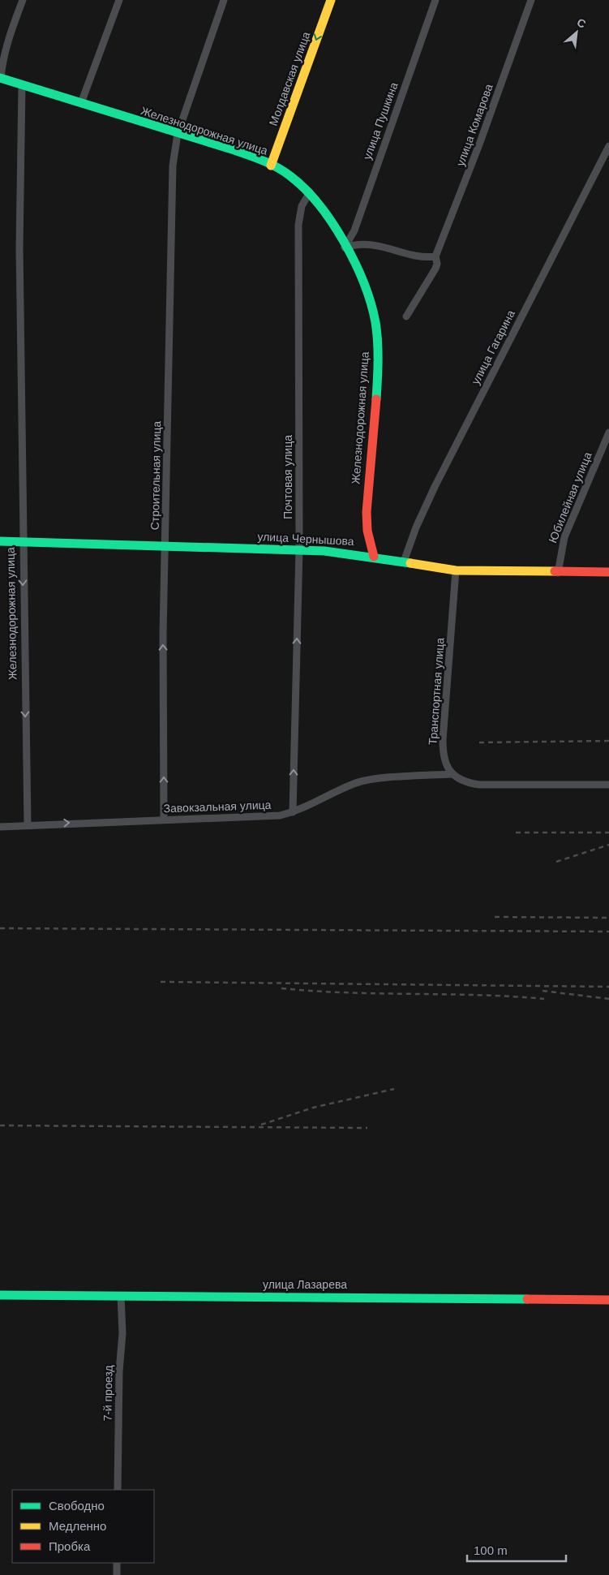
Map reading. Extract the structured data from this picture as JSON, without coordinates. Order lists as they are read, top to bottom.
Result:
{
  "streets": {
    "main road": [
      "Молдавская улица",
      "Железнодорожная улица",
      "улица Чернышова",
      "улица Лазарева"
    ],
    "street": [
      "улица Пушкина",
      "улица Комарова",
      "улица Гагарина",
      "Строительная улица",
      "Почтовая улица",
      "Юбилейная улица",
      "Транспортная улица",
      "Завокзальная улица",
      "7-й проезд"
    ]
  },
  "crossings": [
    ["Молдавская улица", "Железнодорожная улица"],
    ["улица Пушкина", "Железнодорожная улица"],
    ["Железнодорожная улица", "Строительная улица"],
    ["Железнодорожная улица", "Почтовая улица"],
    ["Железнодорожная улица", "улица Чернышова"],
    ["Железнодорожная улица", "Завокзальная улица"],
    ["улица Гагарина", "улица Чернышова"],
    ["Строительная улица", "улица Чернышова"],
    ["Строительная улица", "Завокзальная улица"],
    ["Почтовая улица", "улица Чернышова"],
    ["Почтовая улица", "Завокзальная улица"],
    ["Юбилейная улица", "улица Чернышова"],
    ["улица Чернышова", "Транспортная улица"],
    ["Транспортная улица", "Завокзальная улица"],
    ["улица Лазарева", "7-й проезд"]
  ],
  "one_way": ["Молдавская улица", "Почтовая улица"],
  "legend": ["Свободно", "Медленно", "Пробка"],
  "scale_bar": "100 m",
  "north": "top right"
}
